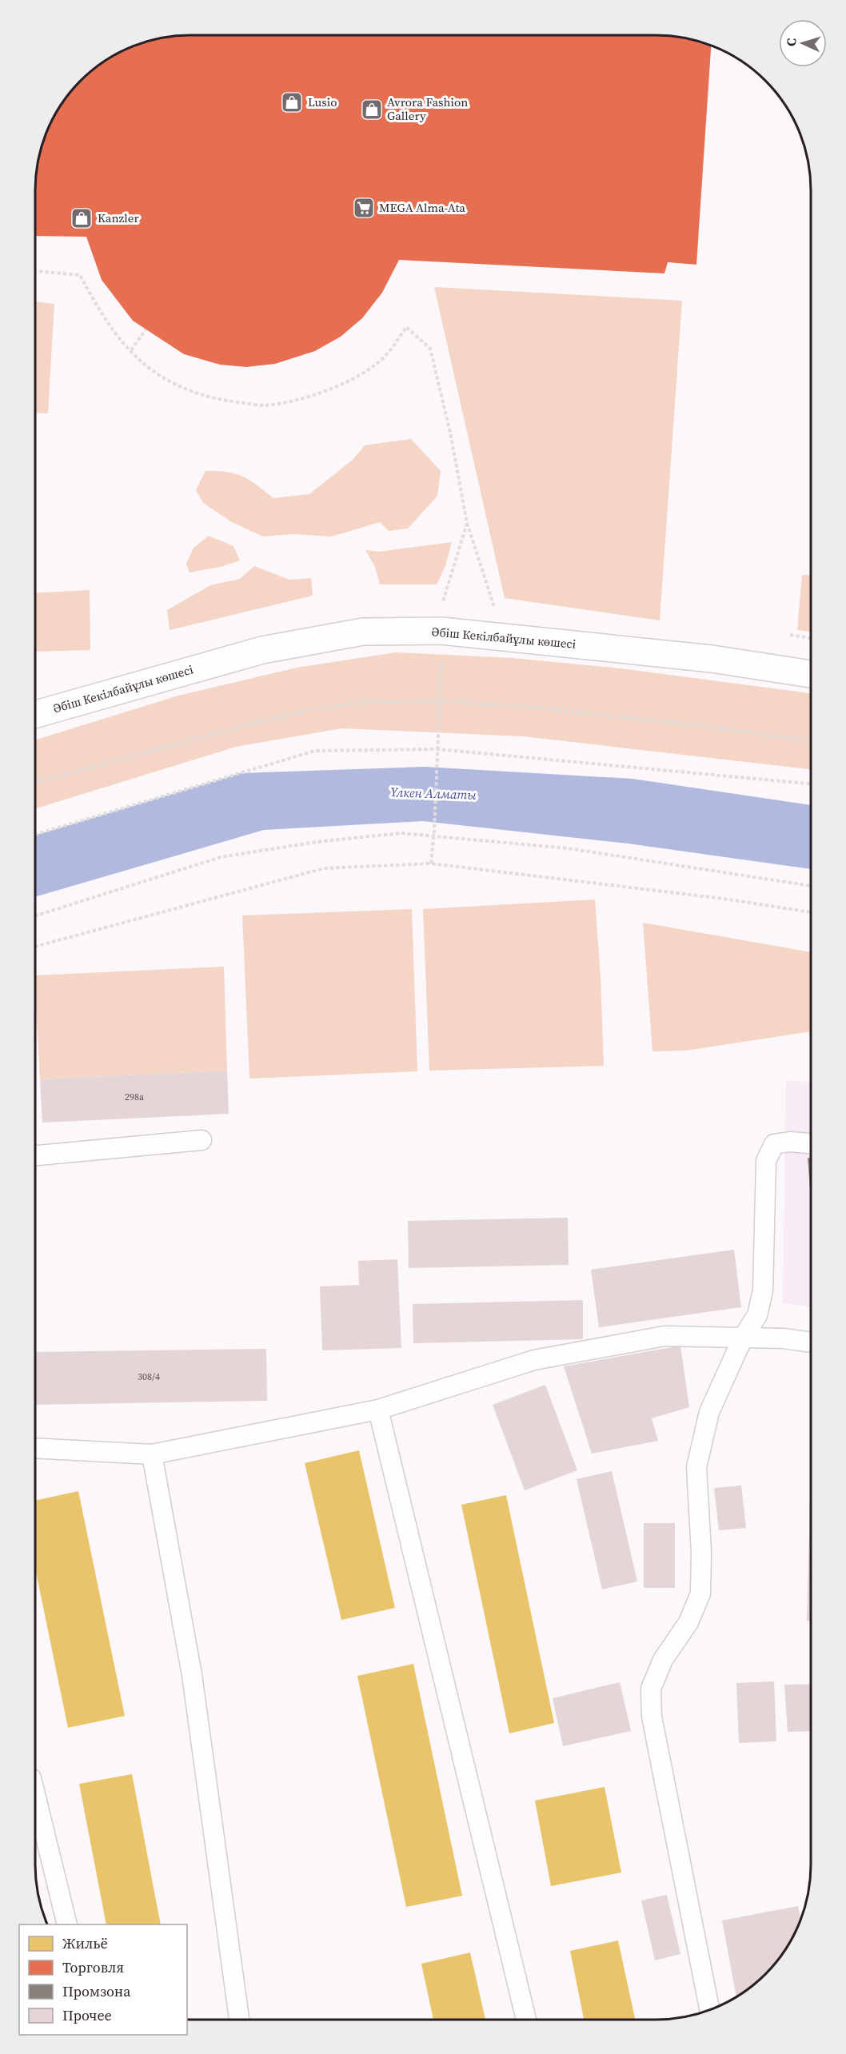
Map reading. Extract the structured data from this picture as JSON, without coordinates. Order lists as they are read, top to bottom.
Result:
{
  "streets": {
    "street": ["Әбіш Кекілбайұлы көшесі"]
  },
  "water": ["Үлкен Алматы"],
  "places": {
    "shop": ["Lusio", "Avrora Fashion Gallery", "Kanzler"],
    "supermarket": ["MEGA Alma-Ata"]
  },
  "house_numbers": ["298а", "308/4"],
  "legend": [
    "Жильё",
    "Торговля",
    "Промзона",
    "Прочее"
  ],
  "north": "left"
}
